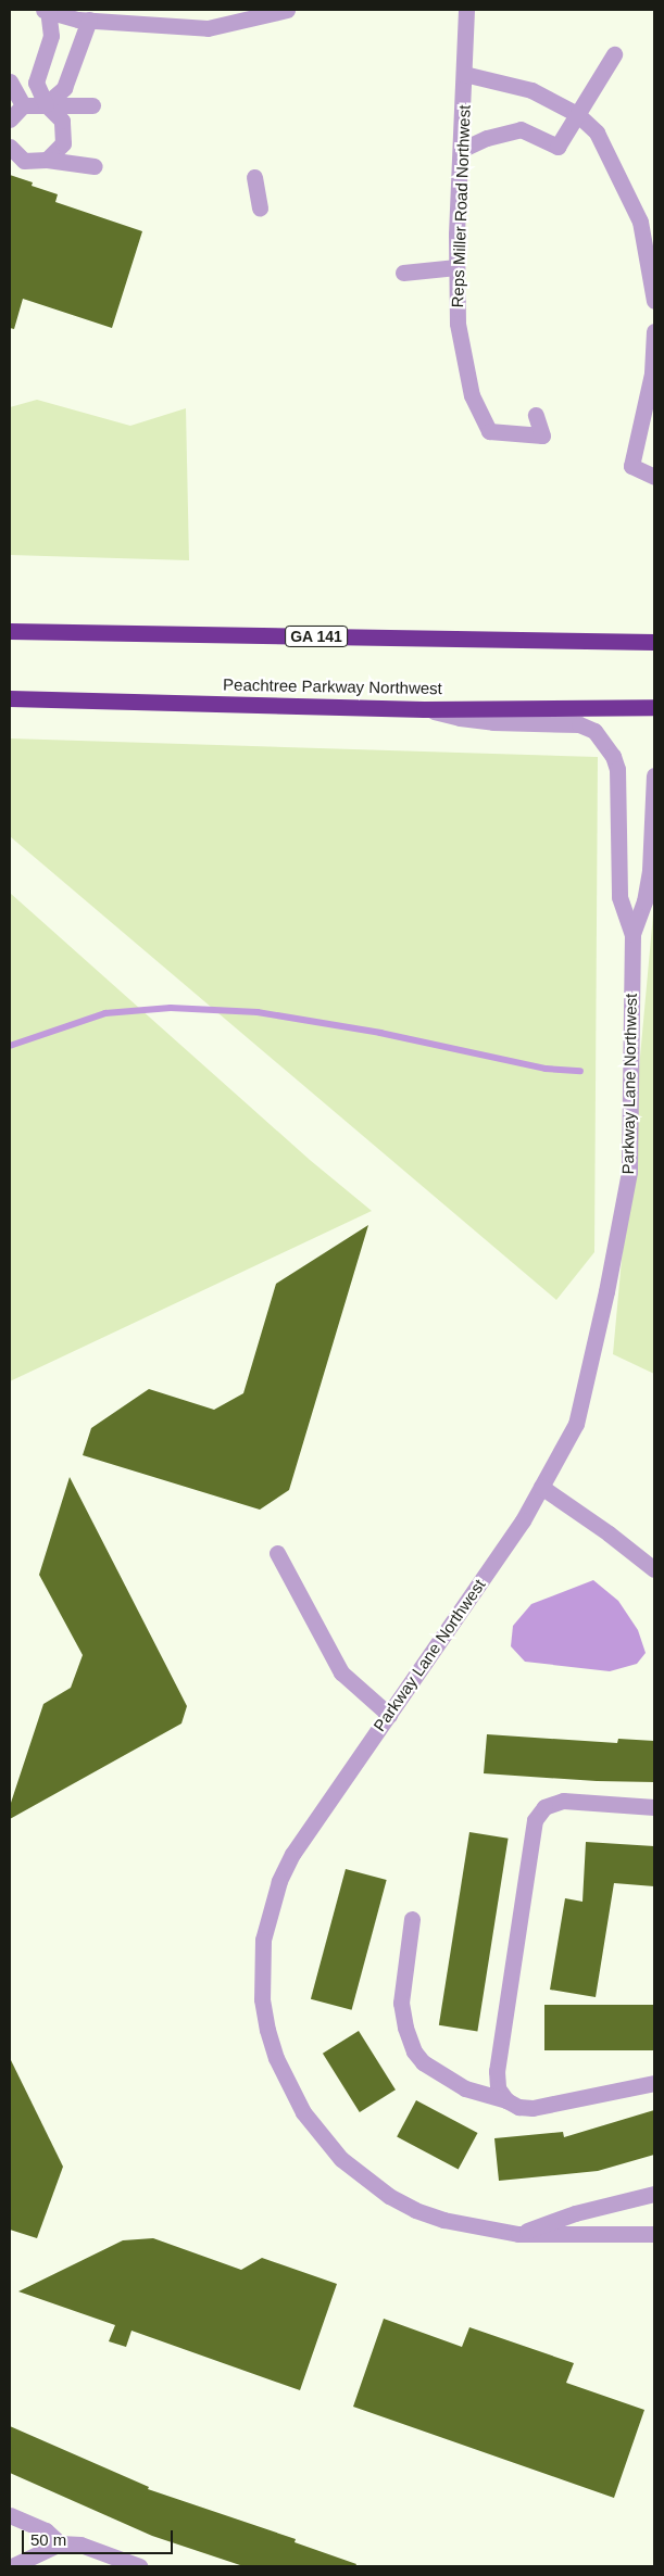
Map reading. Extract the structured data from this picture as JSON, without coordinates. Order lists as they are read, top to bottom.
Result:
{
  "streets": {
    "highway": ["GA 141", "Peachtree Parkway Northwest"],
    "street": ["Reps Miller Road Northwest", "Parkway Lane Northwest"]
  },
  "crossings": [
    ["Peachtree Parkway Northwest", "Parkway Lane Northwest"]
  ],
  "scale_bar": "50 m"
}
